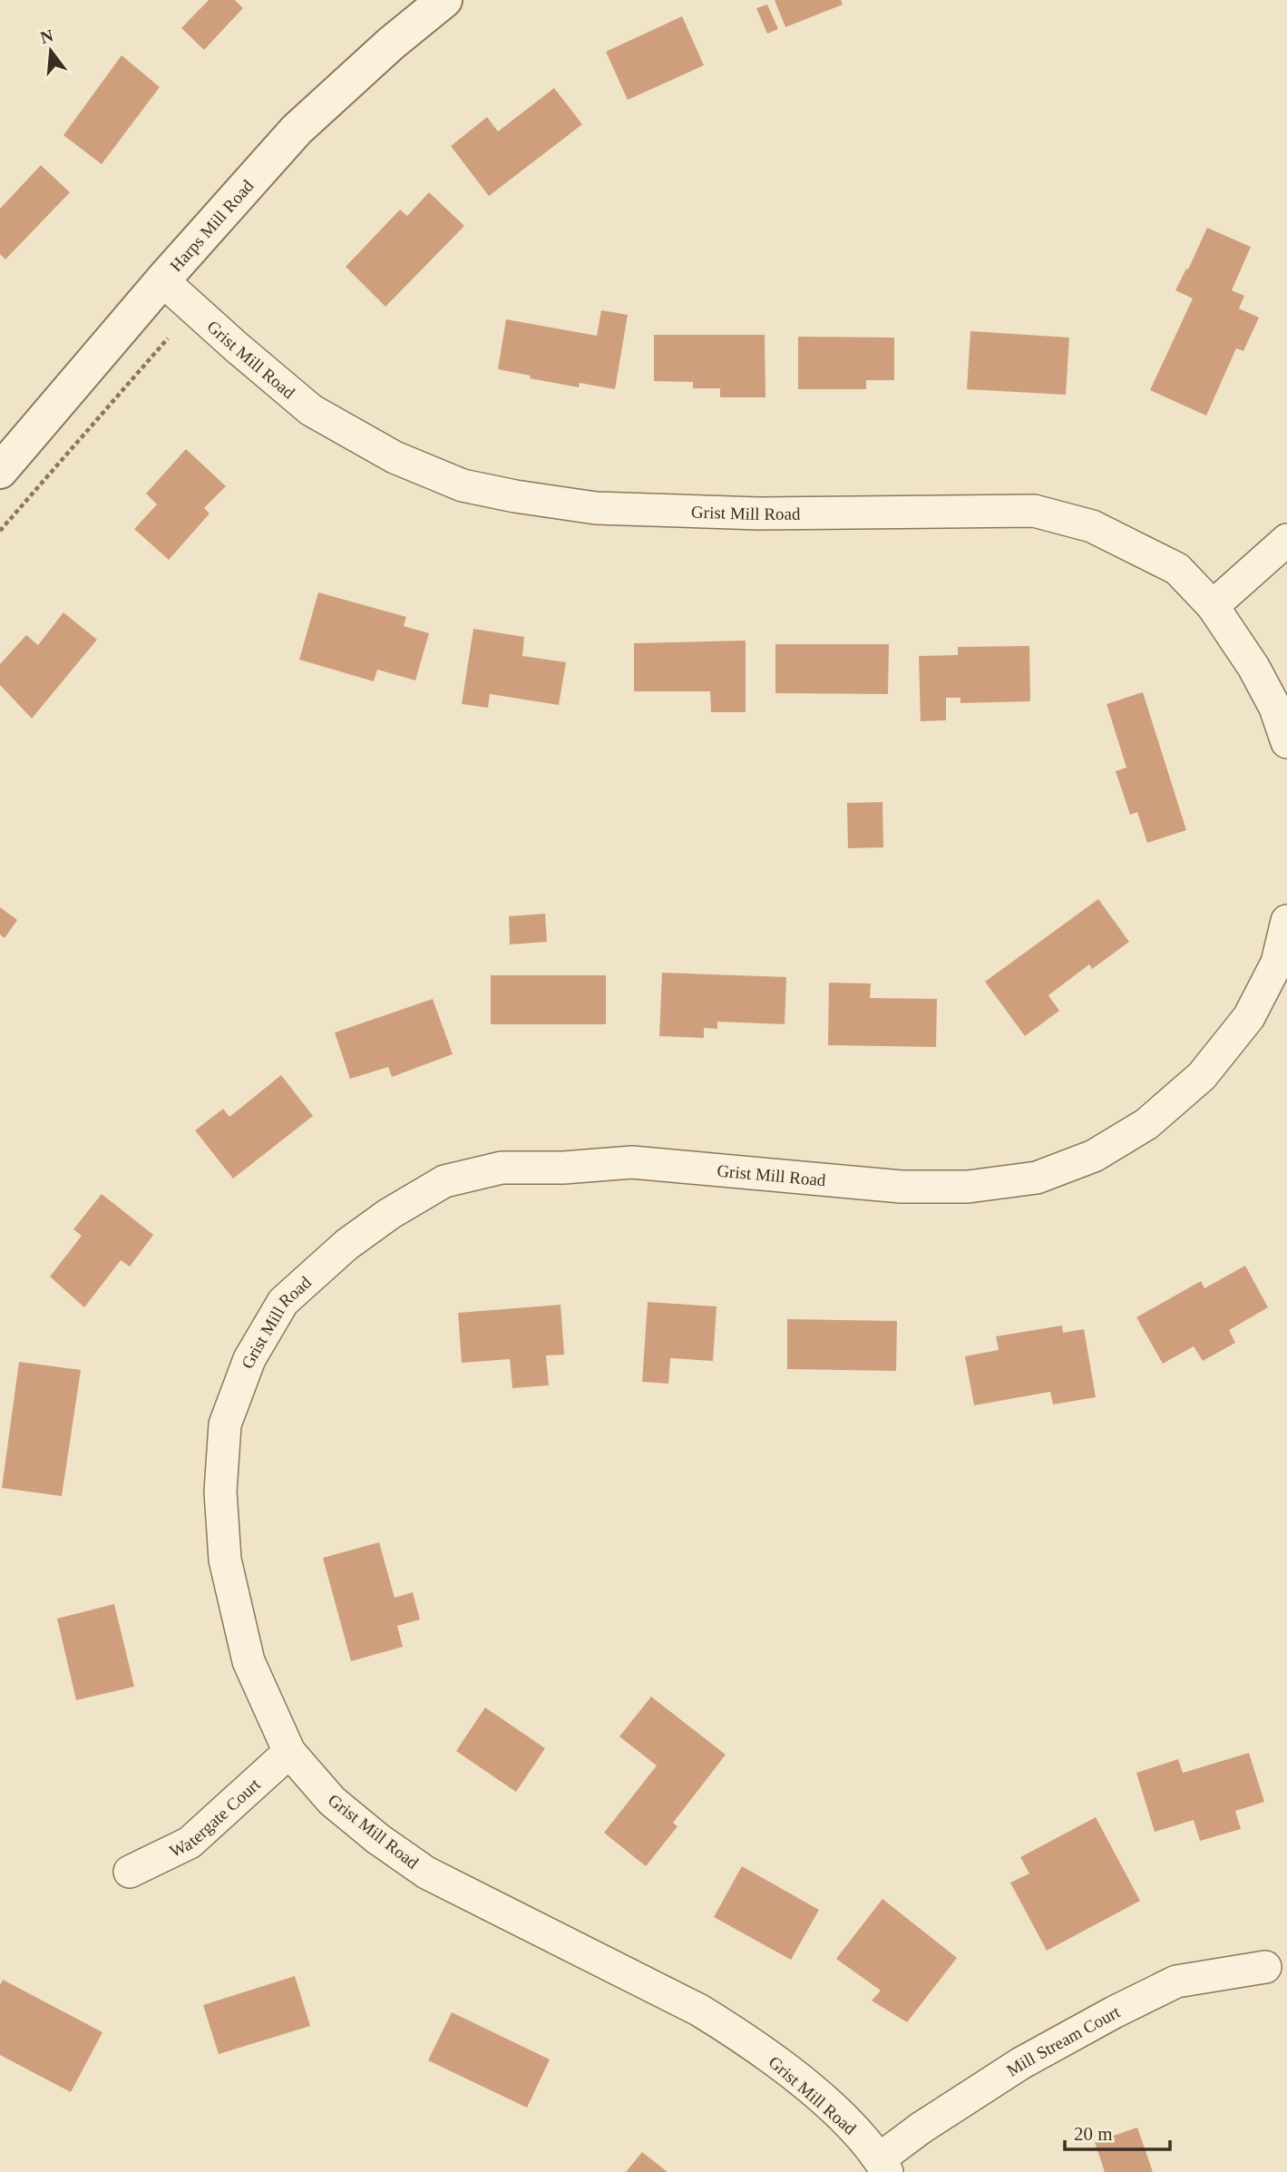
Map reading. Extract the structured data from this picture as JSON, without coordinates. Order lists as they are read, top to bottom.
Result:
{
  "streets": {
    "street": [
      "Harps Mill Road",
      "Grist Mill Road",
      "Watergate Court",
      "Mill Stream Court"
    ]
  },
  "crossings": [
    ["Harps Mill Road", "Grist Mill Road"],
    ["Grist Mill Road", "Watergate Court"],
    ["Grist Mill Road", "Mill Stream Court"]
  ],
  "scale_bar": "20 m",
  "north": "top"
}
